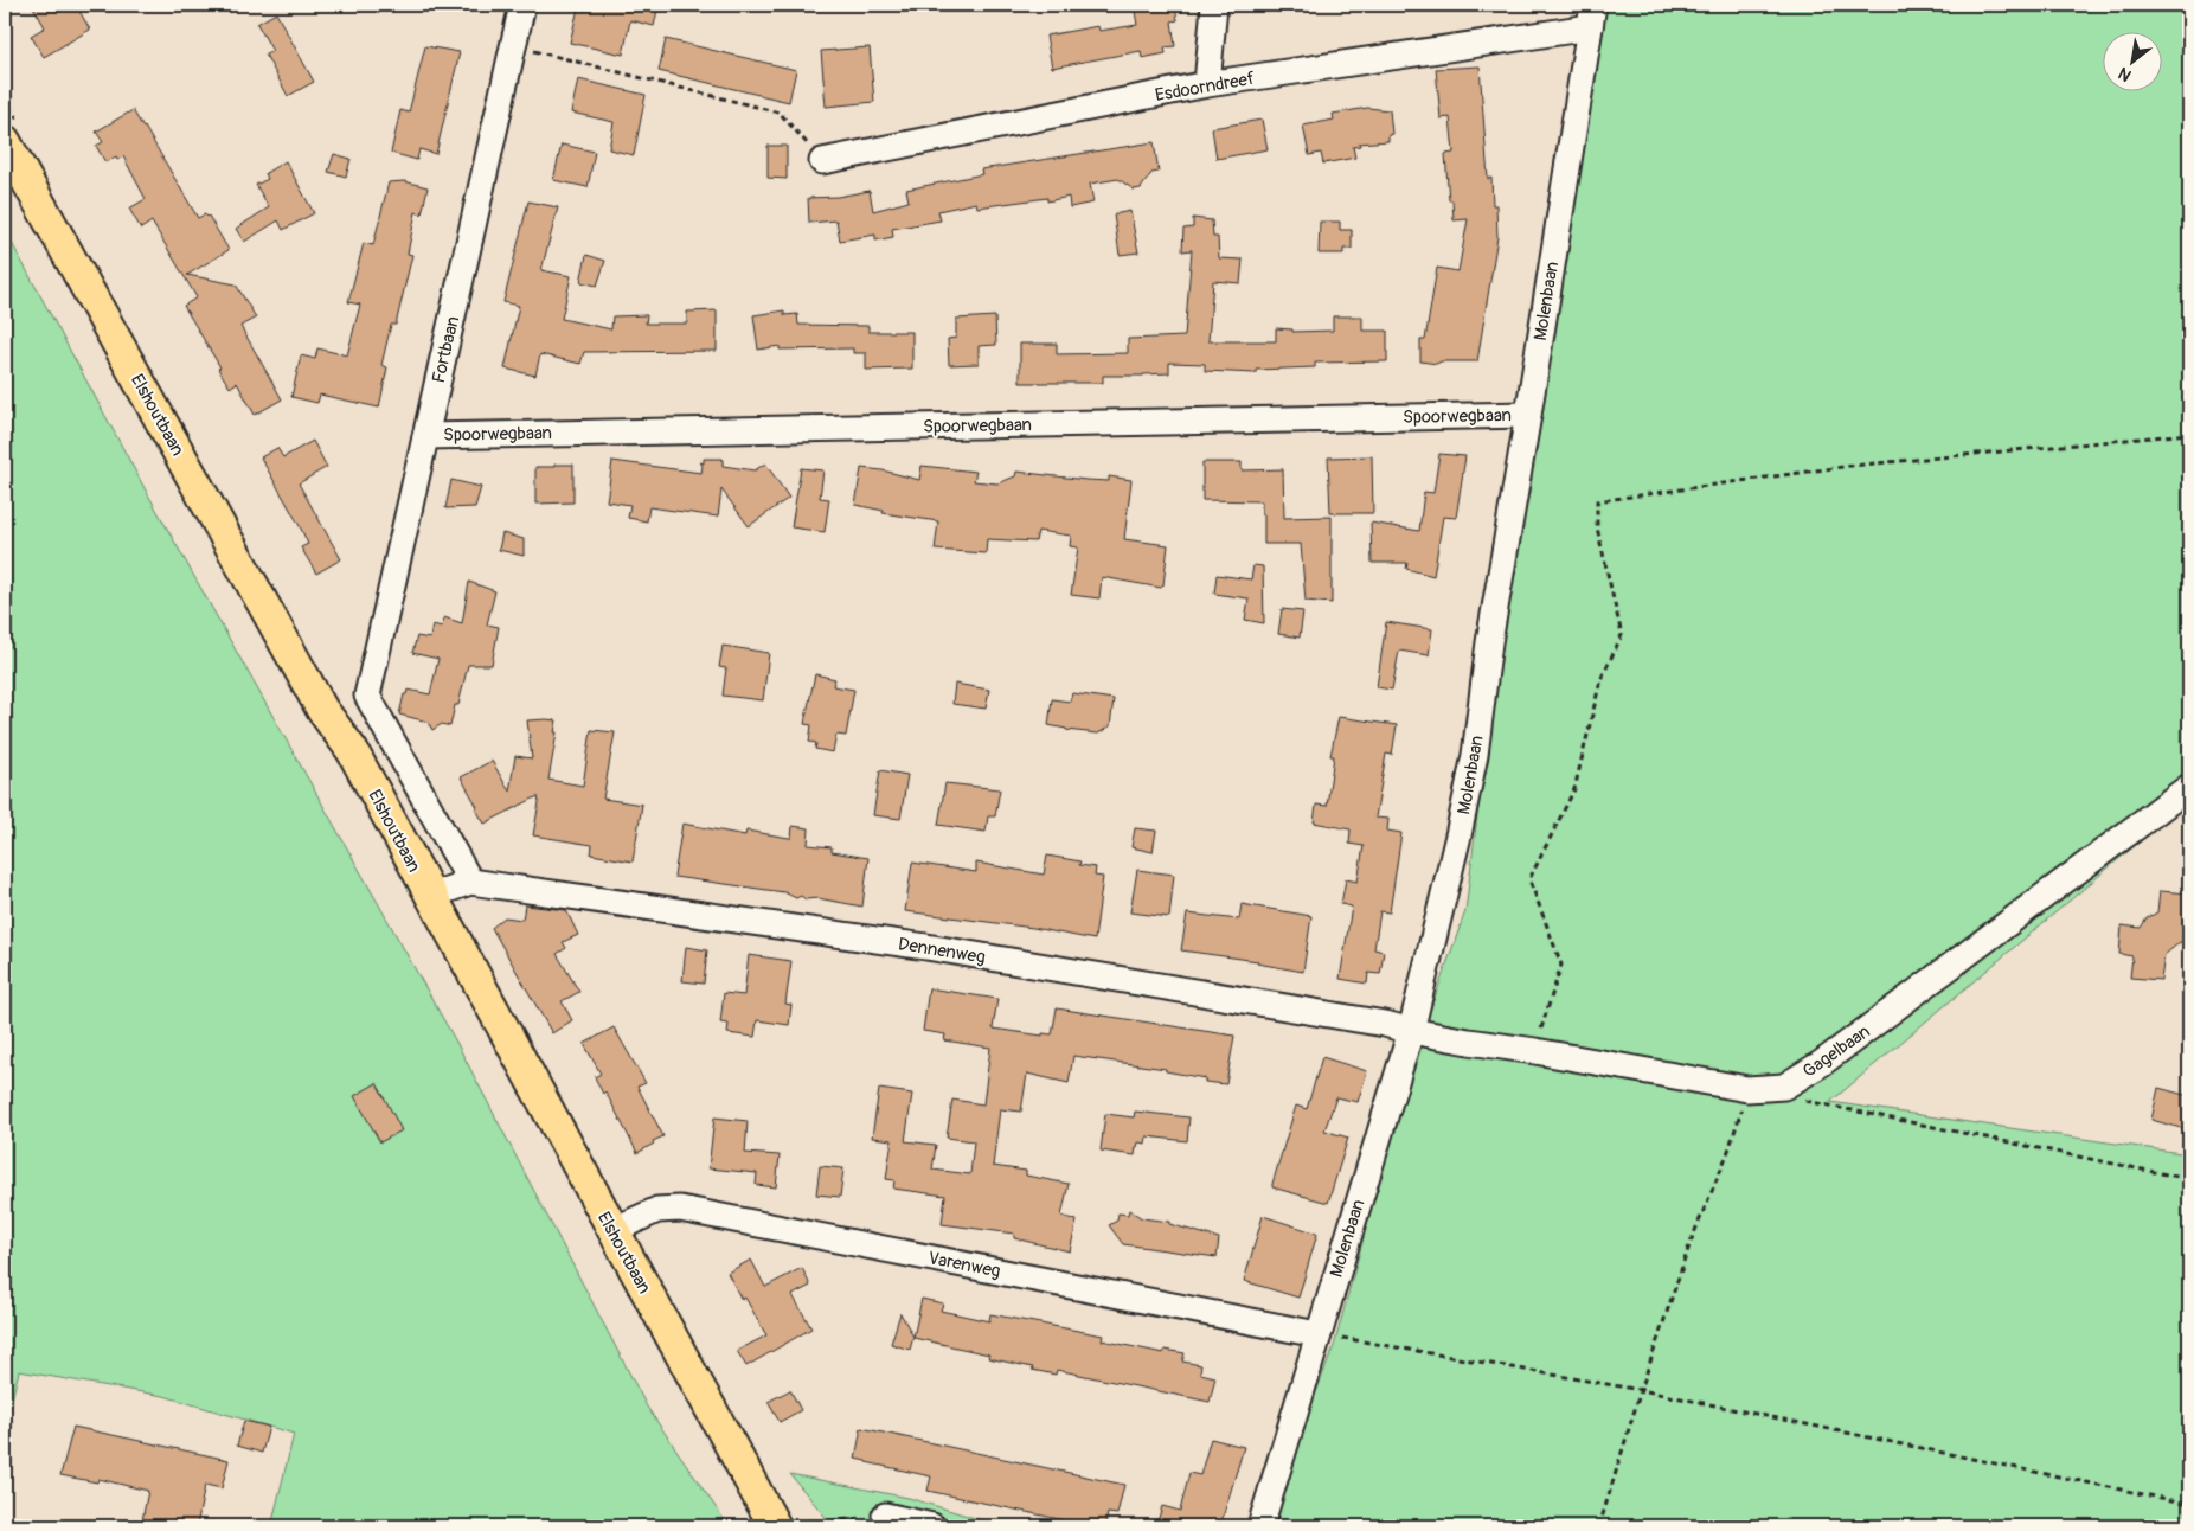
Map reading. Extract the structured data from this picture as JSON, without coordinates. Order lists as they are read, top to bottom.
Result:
{
  "streets": {
    "main road": ["Elshoutbaan"],
    "street": [
      "Esdoorndreef",
      "Molenbaan",
      "Fortbaan",
      "Spoorwegbaan",
      "Dennenweg",
      "Gagelbaan",
      "Varenweg"
    ]
  },
  "crossings": [
    ["Esdoorndreef", "Molenbaan"],
    ["Molenbaan", "Spoorwegbaan"],
    ["Molenbaan", "Dennenweg"],
    ["Molenbaan", "Gagelbaan"],
    ["Molenbaan", "Varenweg"],
    ["Fortbaan", "Spoorwegbaan"],
    ["Fortbaan", "Dennenweg"],
    ["Elshoutbaan", "Varenweg"],
    ["Dennenweg", "Gagelbaan"]
  ],
  "north": "bottom left"
}
